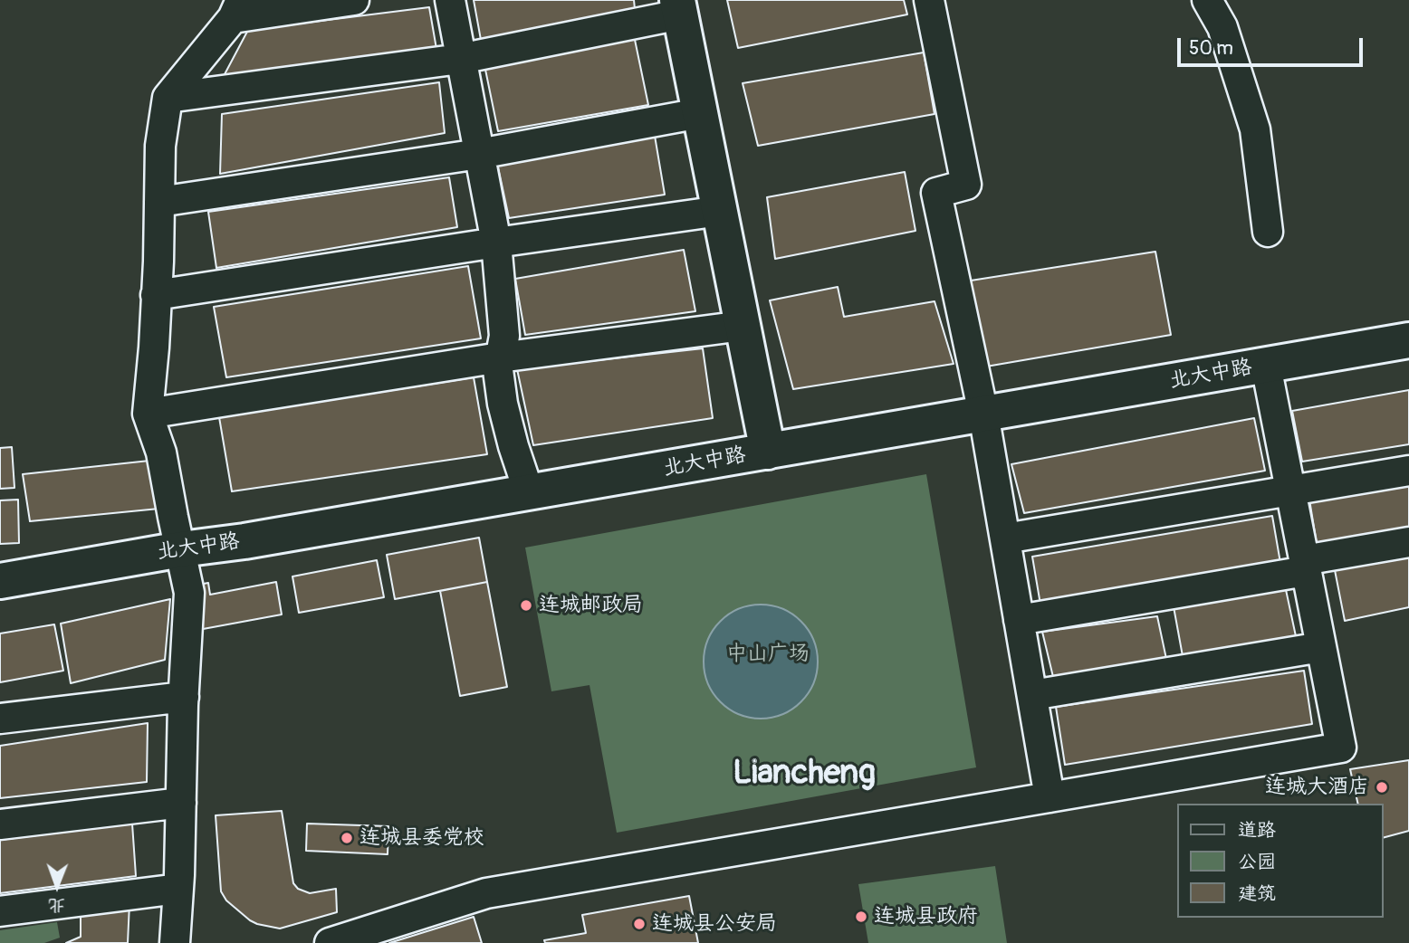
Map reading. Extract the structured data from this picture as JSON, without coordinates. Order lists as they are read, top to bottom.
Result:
{
  "streets": {
    "main road": ["北大中路"]
  },
  "districts": ["Liancheng"],
  "parks": ["中山广场"],
  "places": [
    "连城邮政局",
    "连城大酒店",
    "连城县委党校",
    "连城县政府",
    "连城县公安局"
  ],
  "legend": ["道路", "公园", "建筑"],
  "scale_bar": "50 m",
  "north": "bottom"
}
